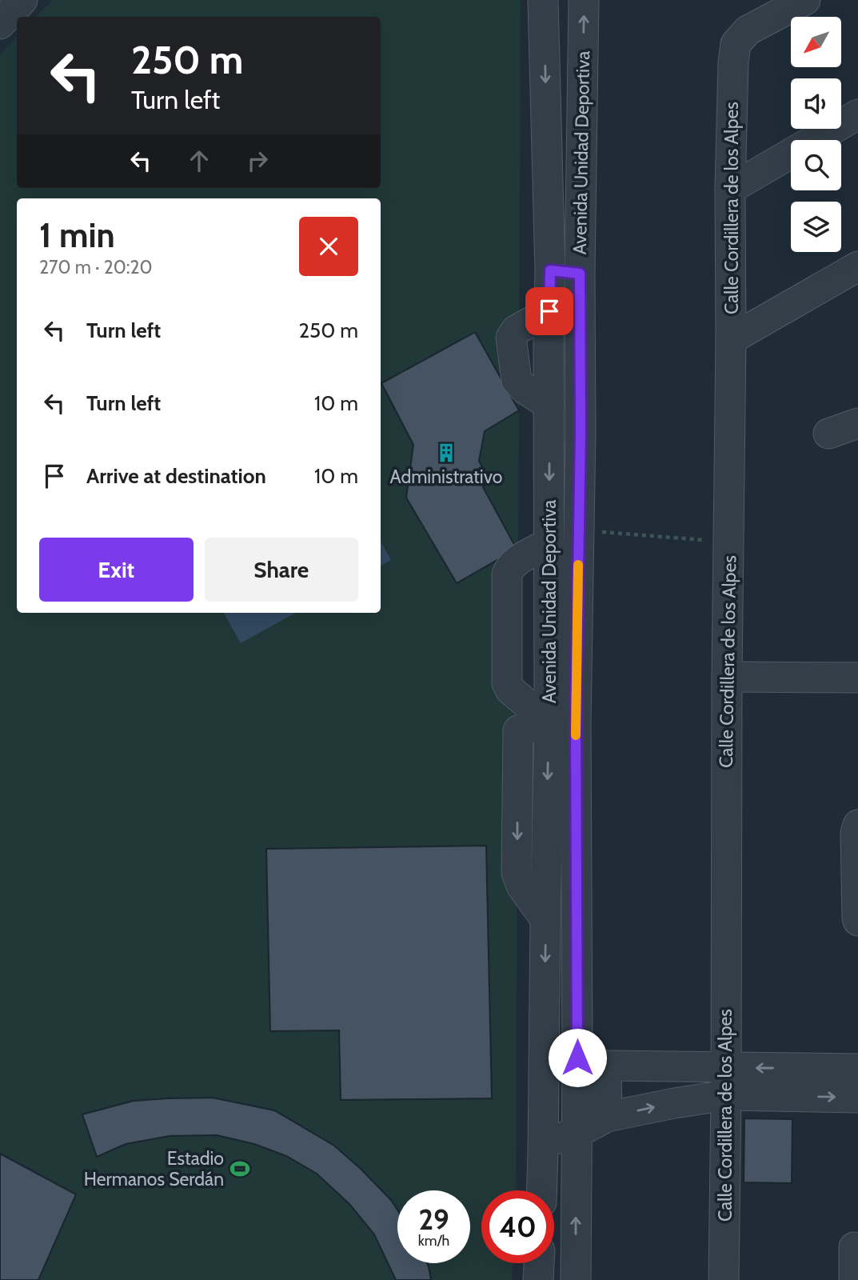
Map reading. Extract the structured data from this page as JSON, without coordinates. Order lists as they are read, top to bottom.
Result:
{
  "streets": {
    "street": ["Avenida Unidad Deportiva", "Calle Cordillera de los Alpes"]
  },
  "places": {
    "building": ["Administrativo"],
    "sports": ["Estadio Hermanos Serdán"]
  },
  "north": "bottom left",
  "page": {
    "turn": ["250 m", "Turn left"],
    "heading": ["1 min", "270 m · 20:20"],
    "list": [
      {
        "name": "Turn left",
        "value": "250 m"
      },
      {
        "name": "Turn left",
        "value": "10 m"
      },
      {
        "name": "Arrive at destination",
        "value": "10 m"
      }
    ],
    "buttons": ["Exit", "Share"],
    "speed": "29 km/h",
    "limit": "40"
  }
}
